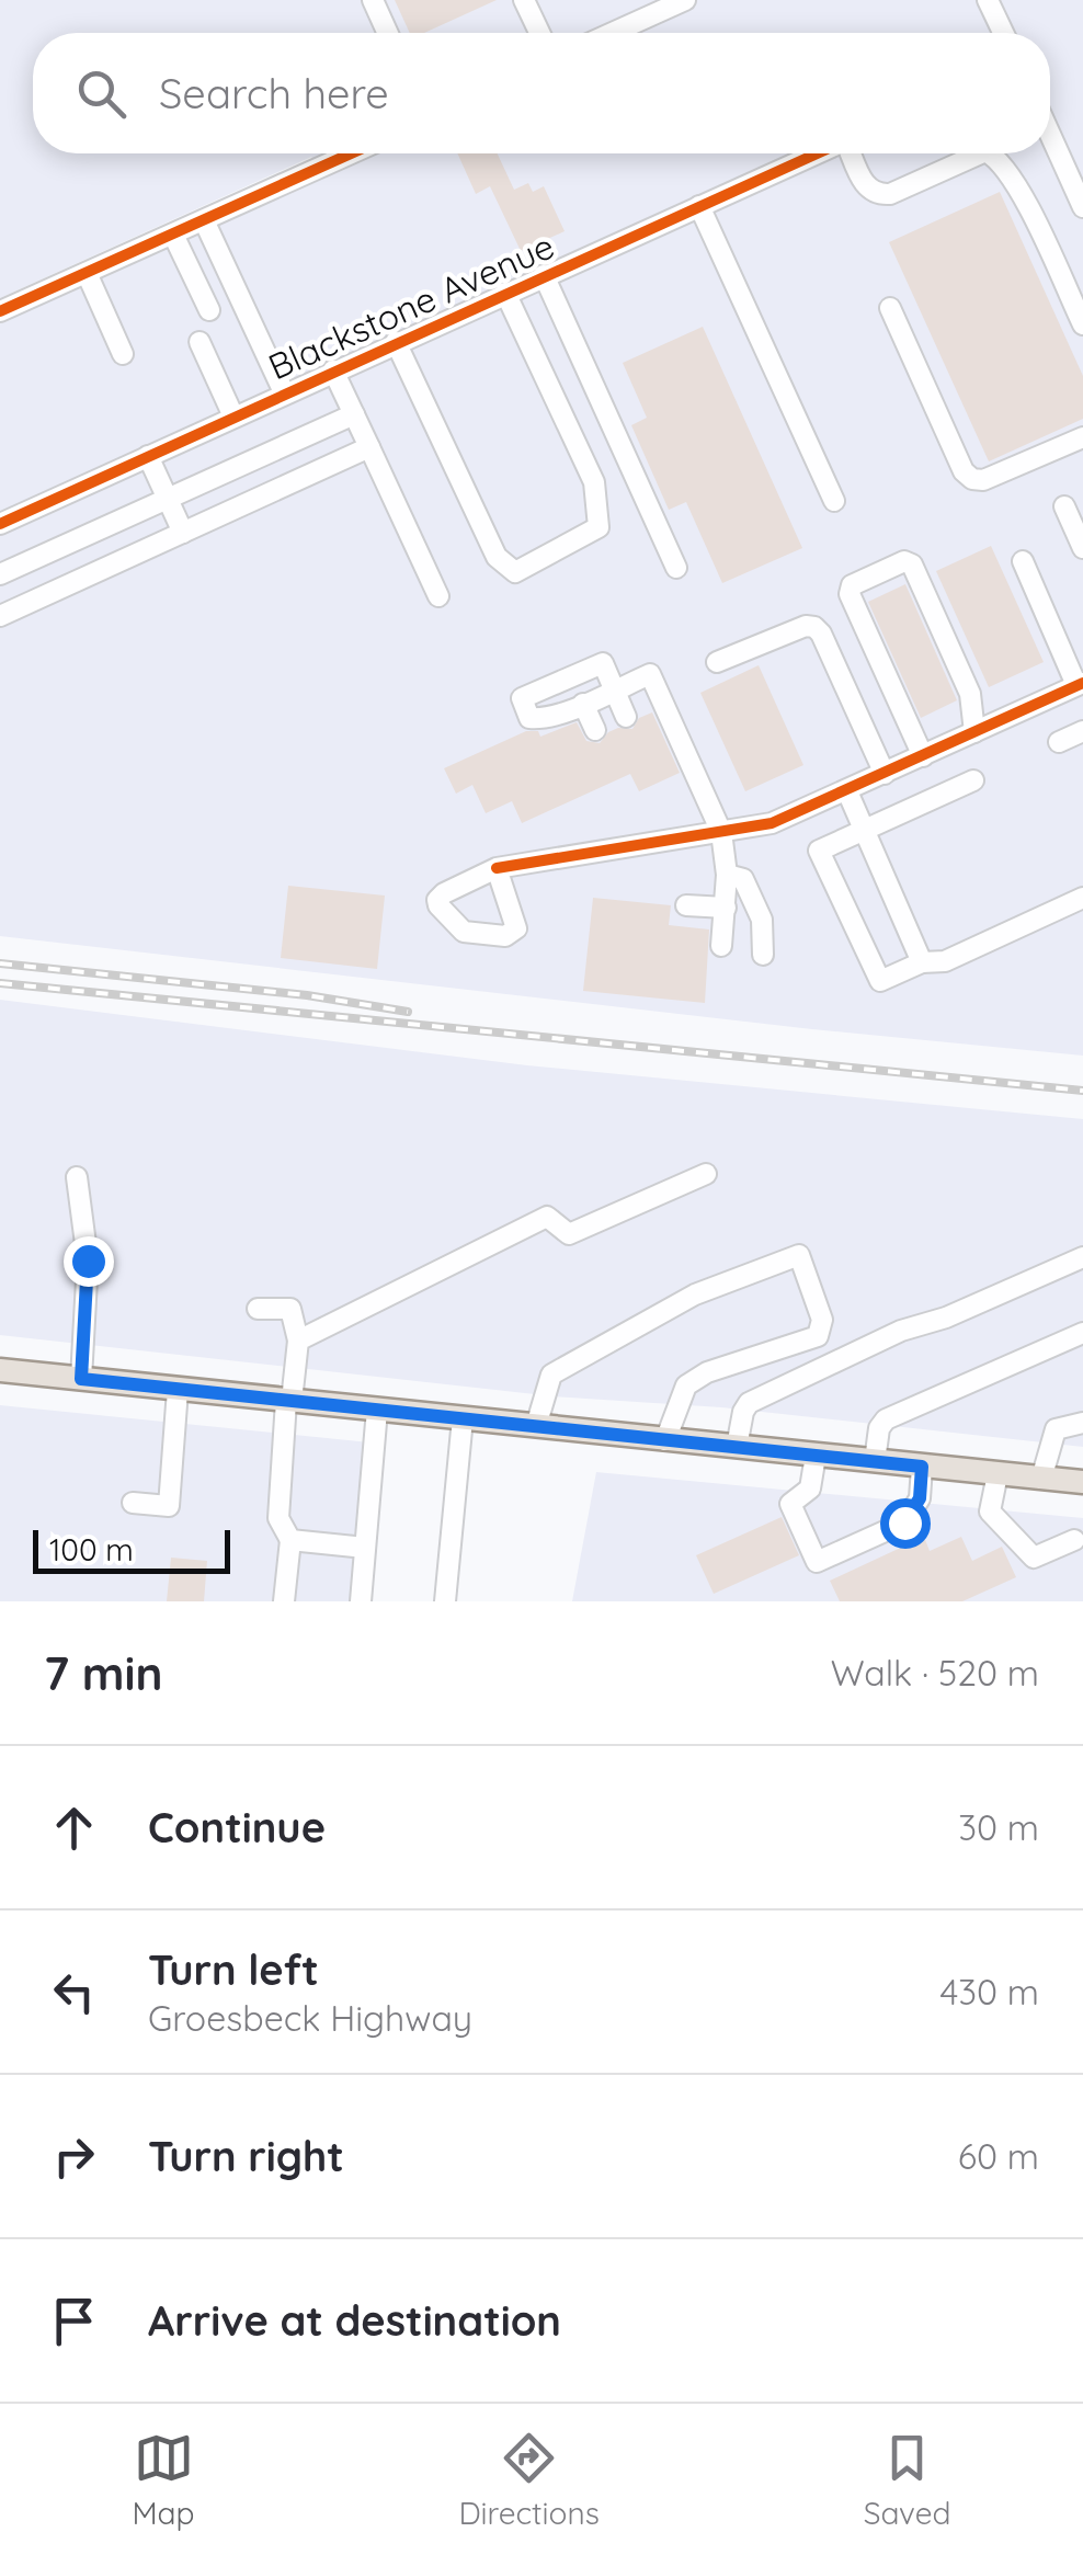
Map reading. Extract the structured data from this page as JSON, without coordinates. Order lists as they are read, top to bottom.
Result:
{
  "streets": {
    "street": ["Blackstone Avenue"]
  },
  "scale_bar": "100 m",
  "page": {
    "search": "Search here",
    "scale": "100 m",
    "heading": ["7 min", "Walk · 520 m"],
    "list": [
      ["Continue", "30 m"],
      ["Turn left", "Groesbeck Highway", "430 m"],
      ["Turn right", "60 m"],
      "Arrive at destination"
    ],
    "nav": ["Map", "Directions", "Saved"]
  }
}
